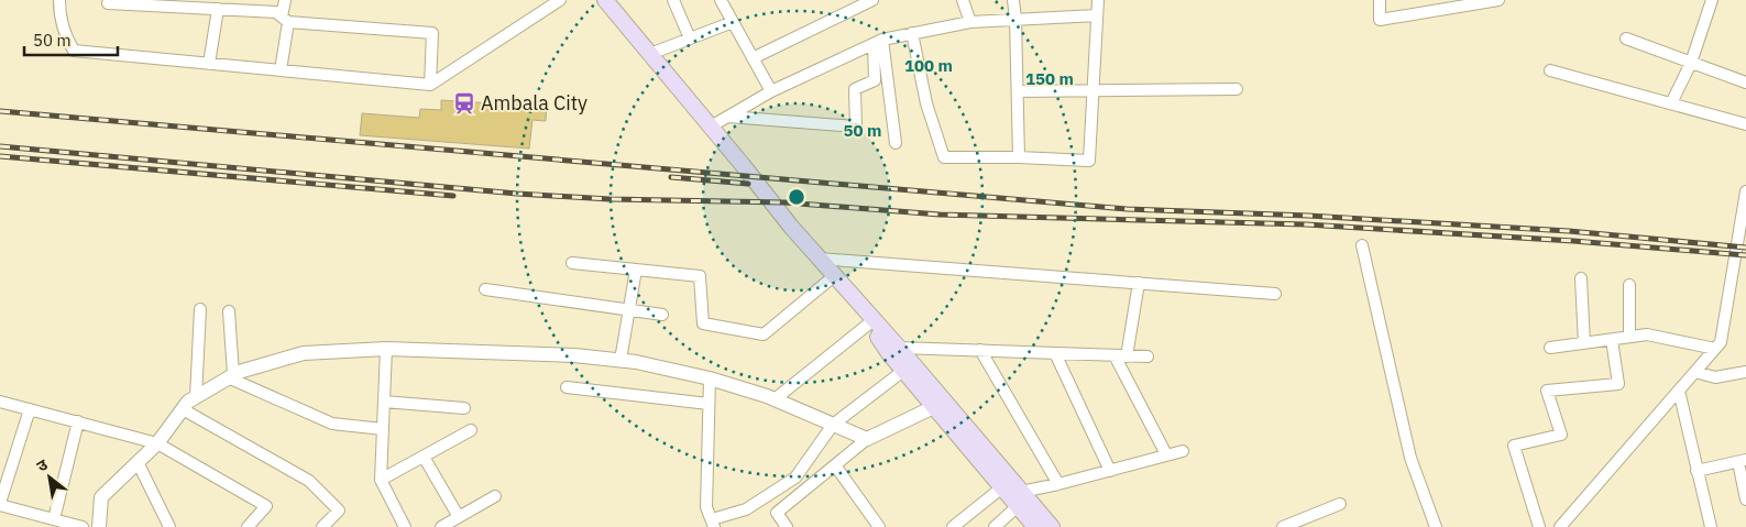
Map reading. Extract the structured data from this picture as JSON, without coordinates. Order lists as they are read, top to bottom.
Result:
{
  "places": {
    "station": ["Ambala City"]
  },
  "scale_bar": "50 m",
  "north": "top left",
  "rings": ["100 m", "150 m", "50 m"]
}
